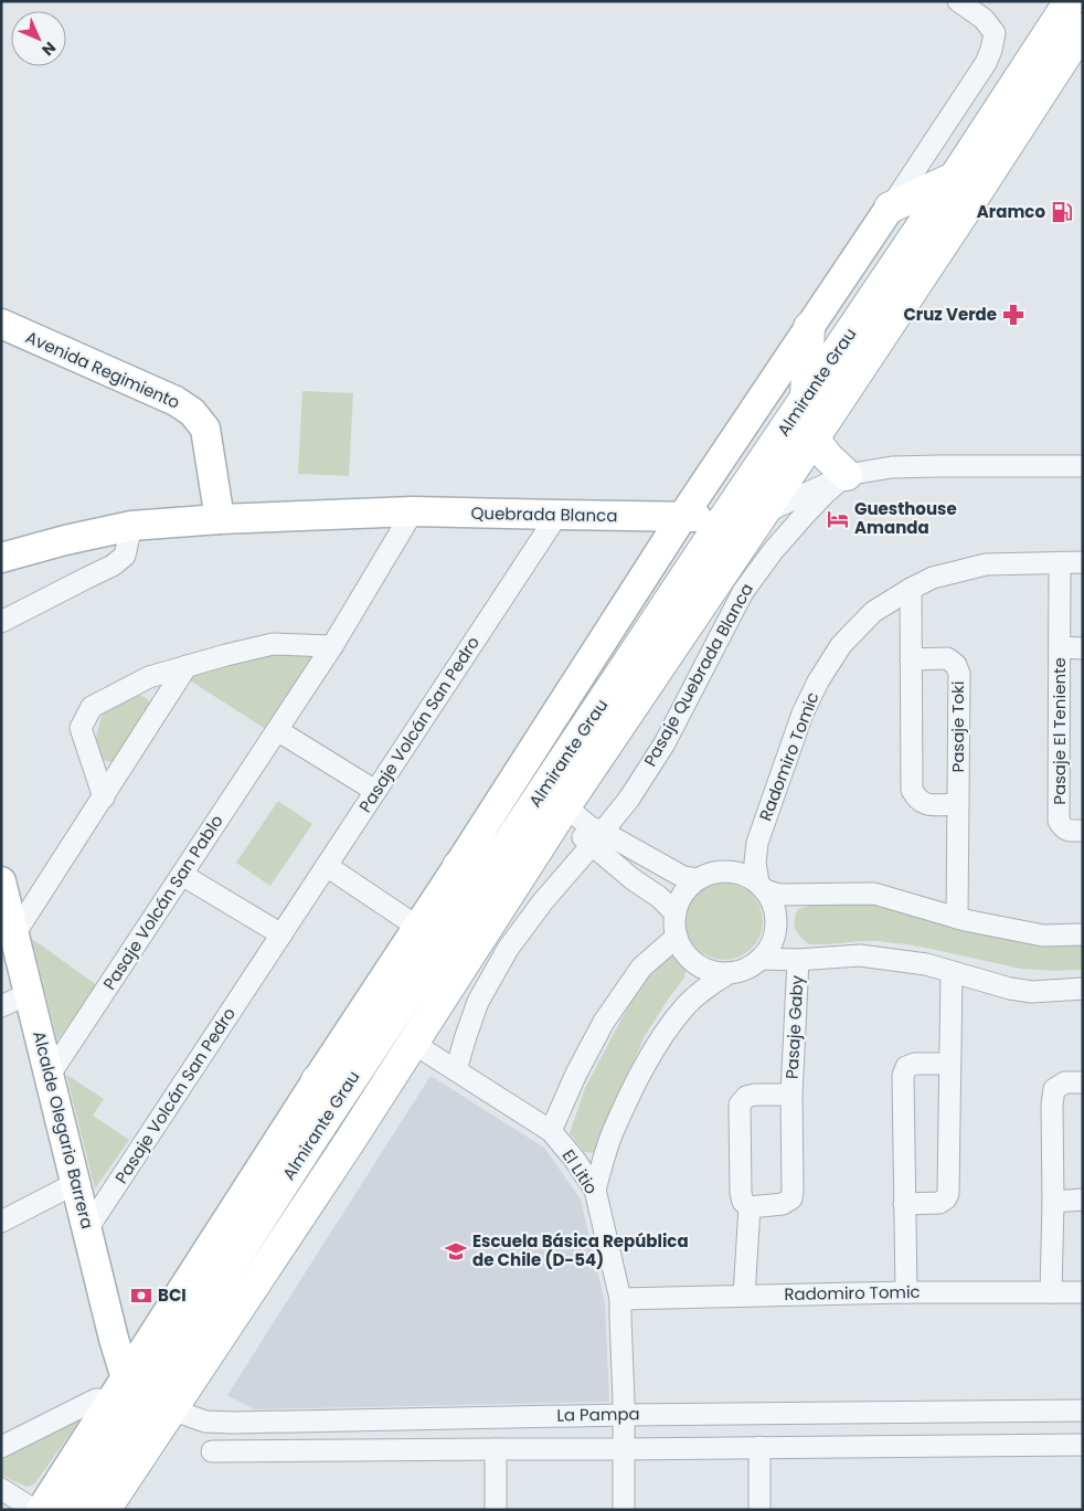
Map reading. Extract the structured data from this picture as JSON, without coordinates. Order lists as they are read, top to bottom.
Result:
{
  "streets": {
    "main road": ["Almirante Grau"],
    "street": [
      "Avenida Regimiento",
      "Quebrada Blanca",
      "Pasaje Quebrada Blanca",
      "Pasaje Volcán San Pedro",
      "Pasaje Toki",
      "Pasaje El Teniente",
      "Radomiro Tomic",
      "Pasaje Volcán San Pablo",
      "Pasaje Gaby",
      "Alcalde Olegario Barrera",
      "El Litio",
      "La Pampa"
    ]
  },
  "crossings": [
    ["Avenida Regimiento", "Quebrada Blanca"],
    ["Almirante Grau", "Quebrada Blanca"],
    ["Almirante Grau", "Alcalde Olegario Barrera"],
    ["Almirante Grau", "El Litio"],
    ["Almirante Grau", "La Pampa"],
    ["Quebrada Blanca", "Pasaje Quebrada Blanca"],
    ["Quebrada Blanca", "Pasaje Volcán San Pedro"],
    ["Quebrada Blanca", "Pasaje Volcán San Pablo"],
    ["Pasaje Quebrada Blanca", "El Litio"],
    ["Pasaje Volcán San Pedro", "Alcalde Olegario Barrera"],
    ["Pasaje El Teniente", "Radomiro Tomic"],
    ["Radomiro Tomic", "Pasaje Gaby"],
    ["Radomiro Tomic", "El Litio"],
    ["Pasaje Volcán San Pablo", "Alcalde Olegario Barrera"],
    ["Alcalde Olegario Barrera", "La Pampa"],
    ["El Litio", "La Pampa"]
  ],
  "places": {
    "fuel station": ["Aramco"],
    "pharmacy": ["Cruz Verde"],
    "hotel": ["Guesthouse Amanda"],
    "school or university": ["Escuela Básica República de Chile (D-54)"],
    "bank": ["BCI"]
  },
  "north": "bottom right"
}
